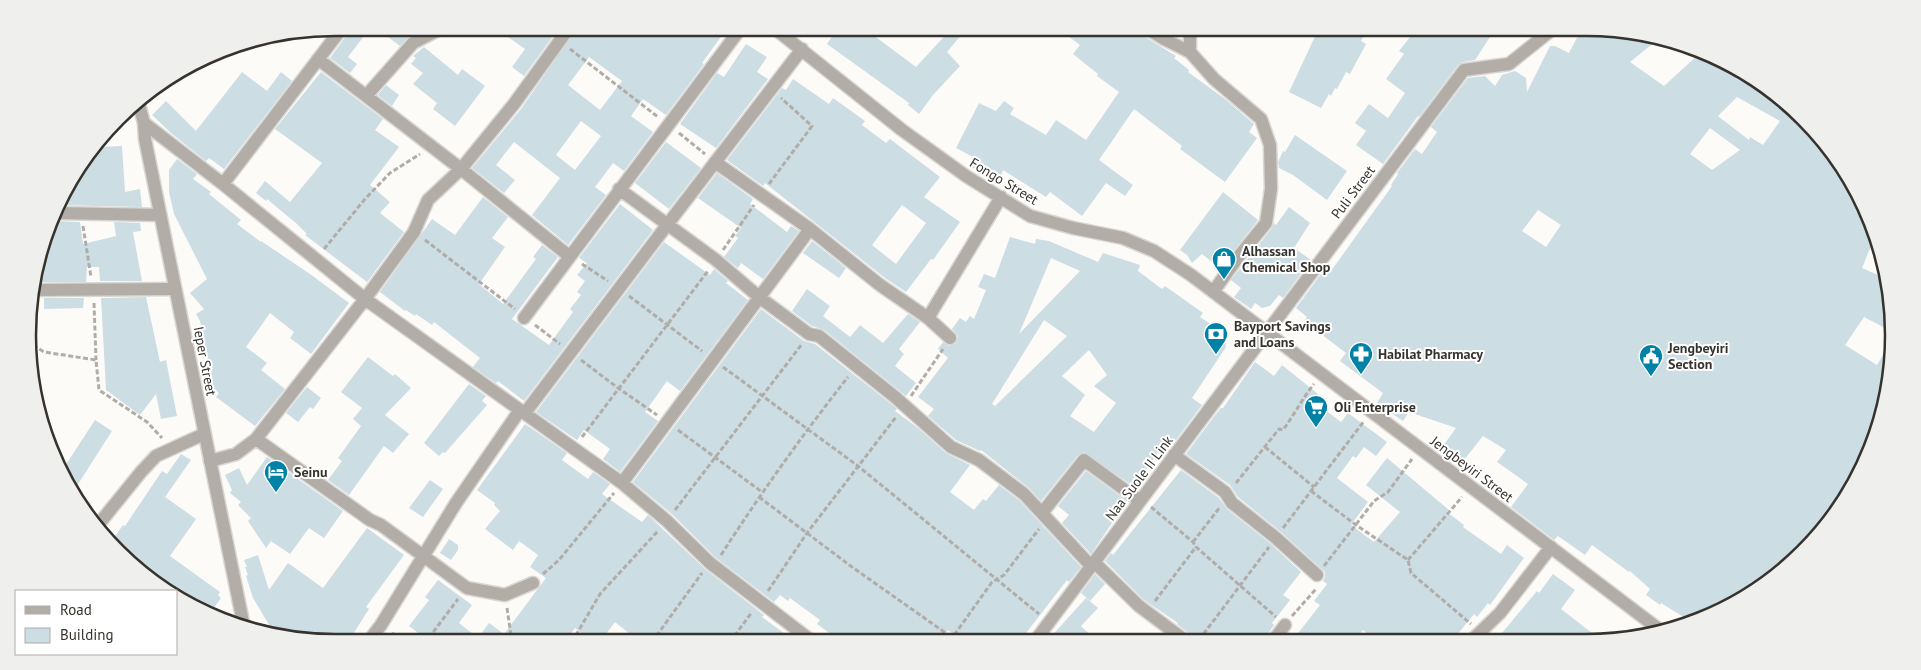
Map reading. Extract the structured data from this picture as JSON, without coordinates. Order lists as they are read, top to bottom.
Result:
{
  "streets": {
    "street": [
      "Fongo Street",
      "Puli Street",
      "Ieper Street",
      "Jengbeyiri Street",
      "Naa Suole II Link"
    ]
  },
  "crossings": [
    ["Fongo Street", "Puli Street"],
    ["Fongo Street", "Jengbeyiri Street"],
    ["Fongo Street", "Naa Suole II Link"],
    ["Puli Street", "Jengbeyiri Street"],
    ["Puli Street", "Naa Suole II Link"],
    ["Jengbeyiri Street", "Naa Suole II Link"]
  ],
  "places": {
    "shop": ["Alhassan Chemical Shop"],
    "bank": ["Bayport Savings and Loans"],
    "pharmacy": ["Habilat Pharmacy"],
    "public building": ["Jengbeyiri Section"],
    "supermarket": ["Oli Enterprise"],
    "hotel": ["Seinu"]
  },
  "legend": ["Road", "Building"]
}
